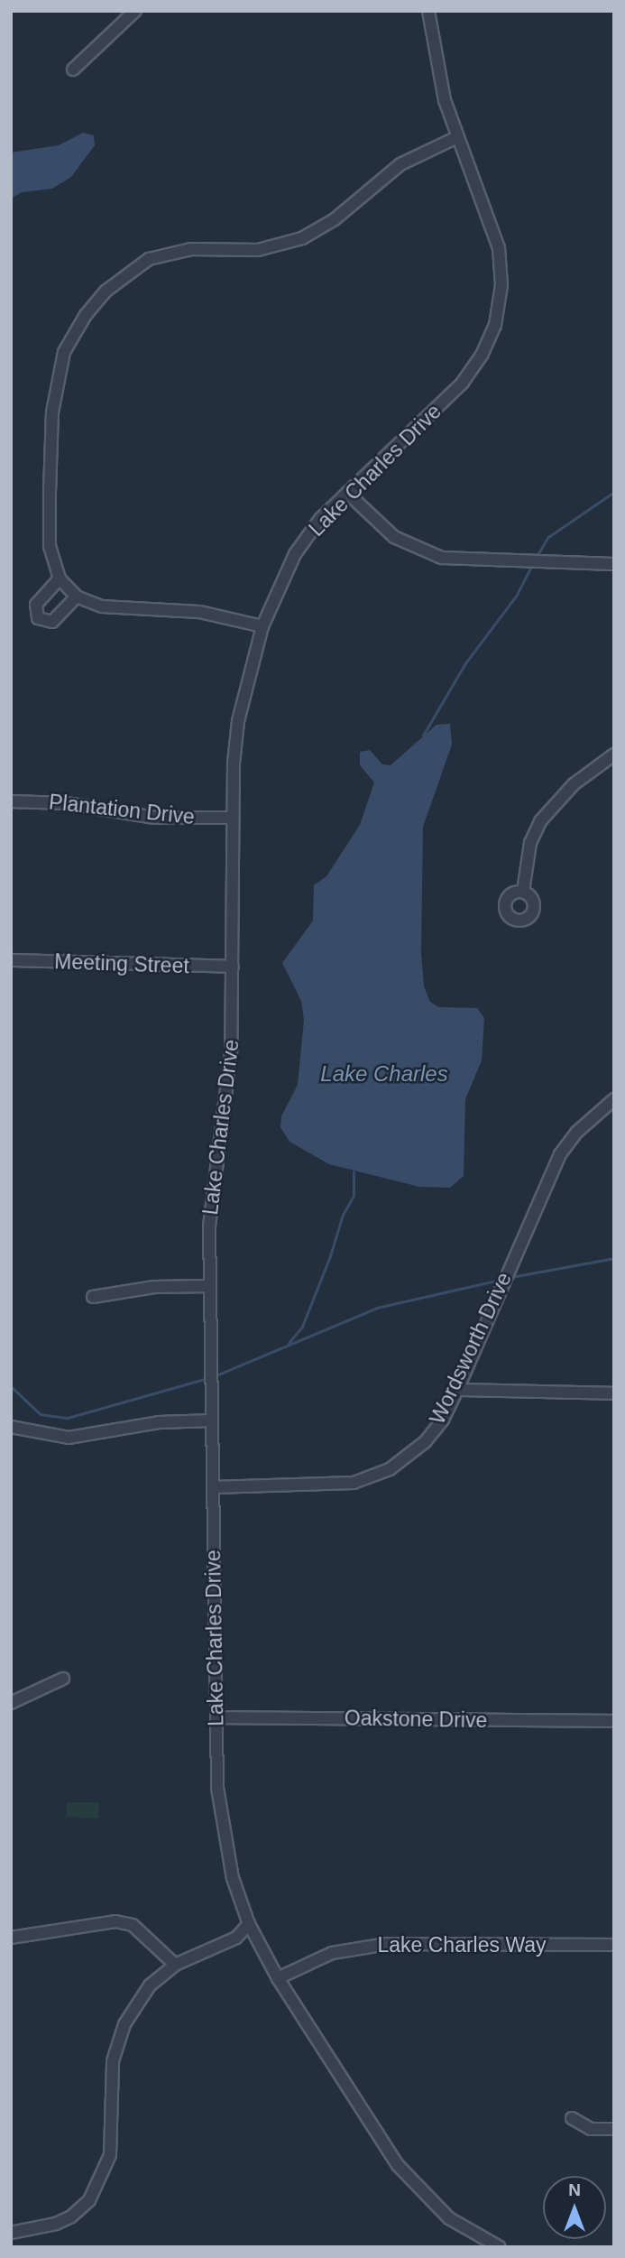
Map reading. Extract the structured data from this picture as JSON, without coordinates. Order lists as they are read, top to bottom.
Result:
{
  "streets": {
    "street": [
      "Lake Charles Drive",
      "Plantation Drive",
      "Meeting Street",
      "Wordsworth Drive",
      "Oakstone Drive",
      "Lake Charles Way"
    ]
  },
  "crossings": [
    ["Lake Charles Drive", "Plantation Drive"],
    ["Lake Charles Drive", "Meeting Street"],
    ["Lake Charles Drive", "Wordsworth Drive"],
    ["Lake Charles Drive", "Oakstone Drive"],
    ["Lake Charles Drive", "Lake Charles Way"]
  ],
  "water": ["Lake Charles"],
  "north": "top"
}
